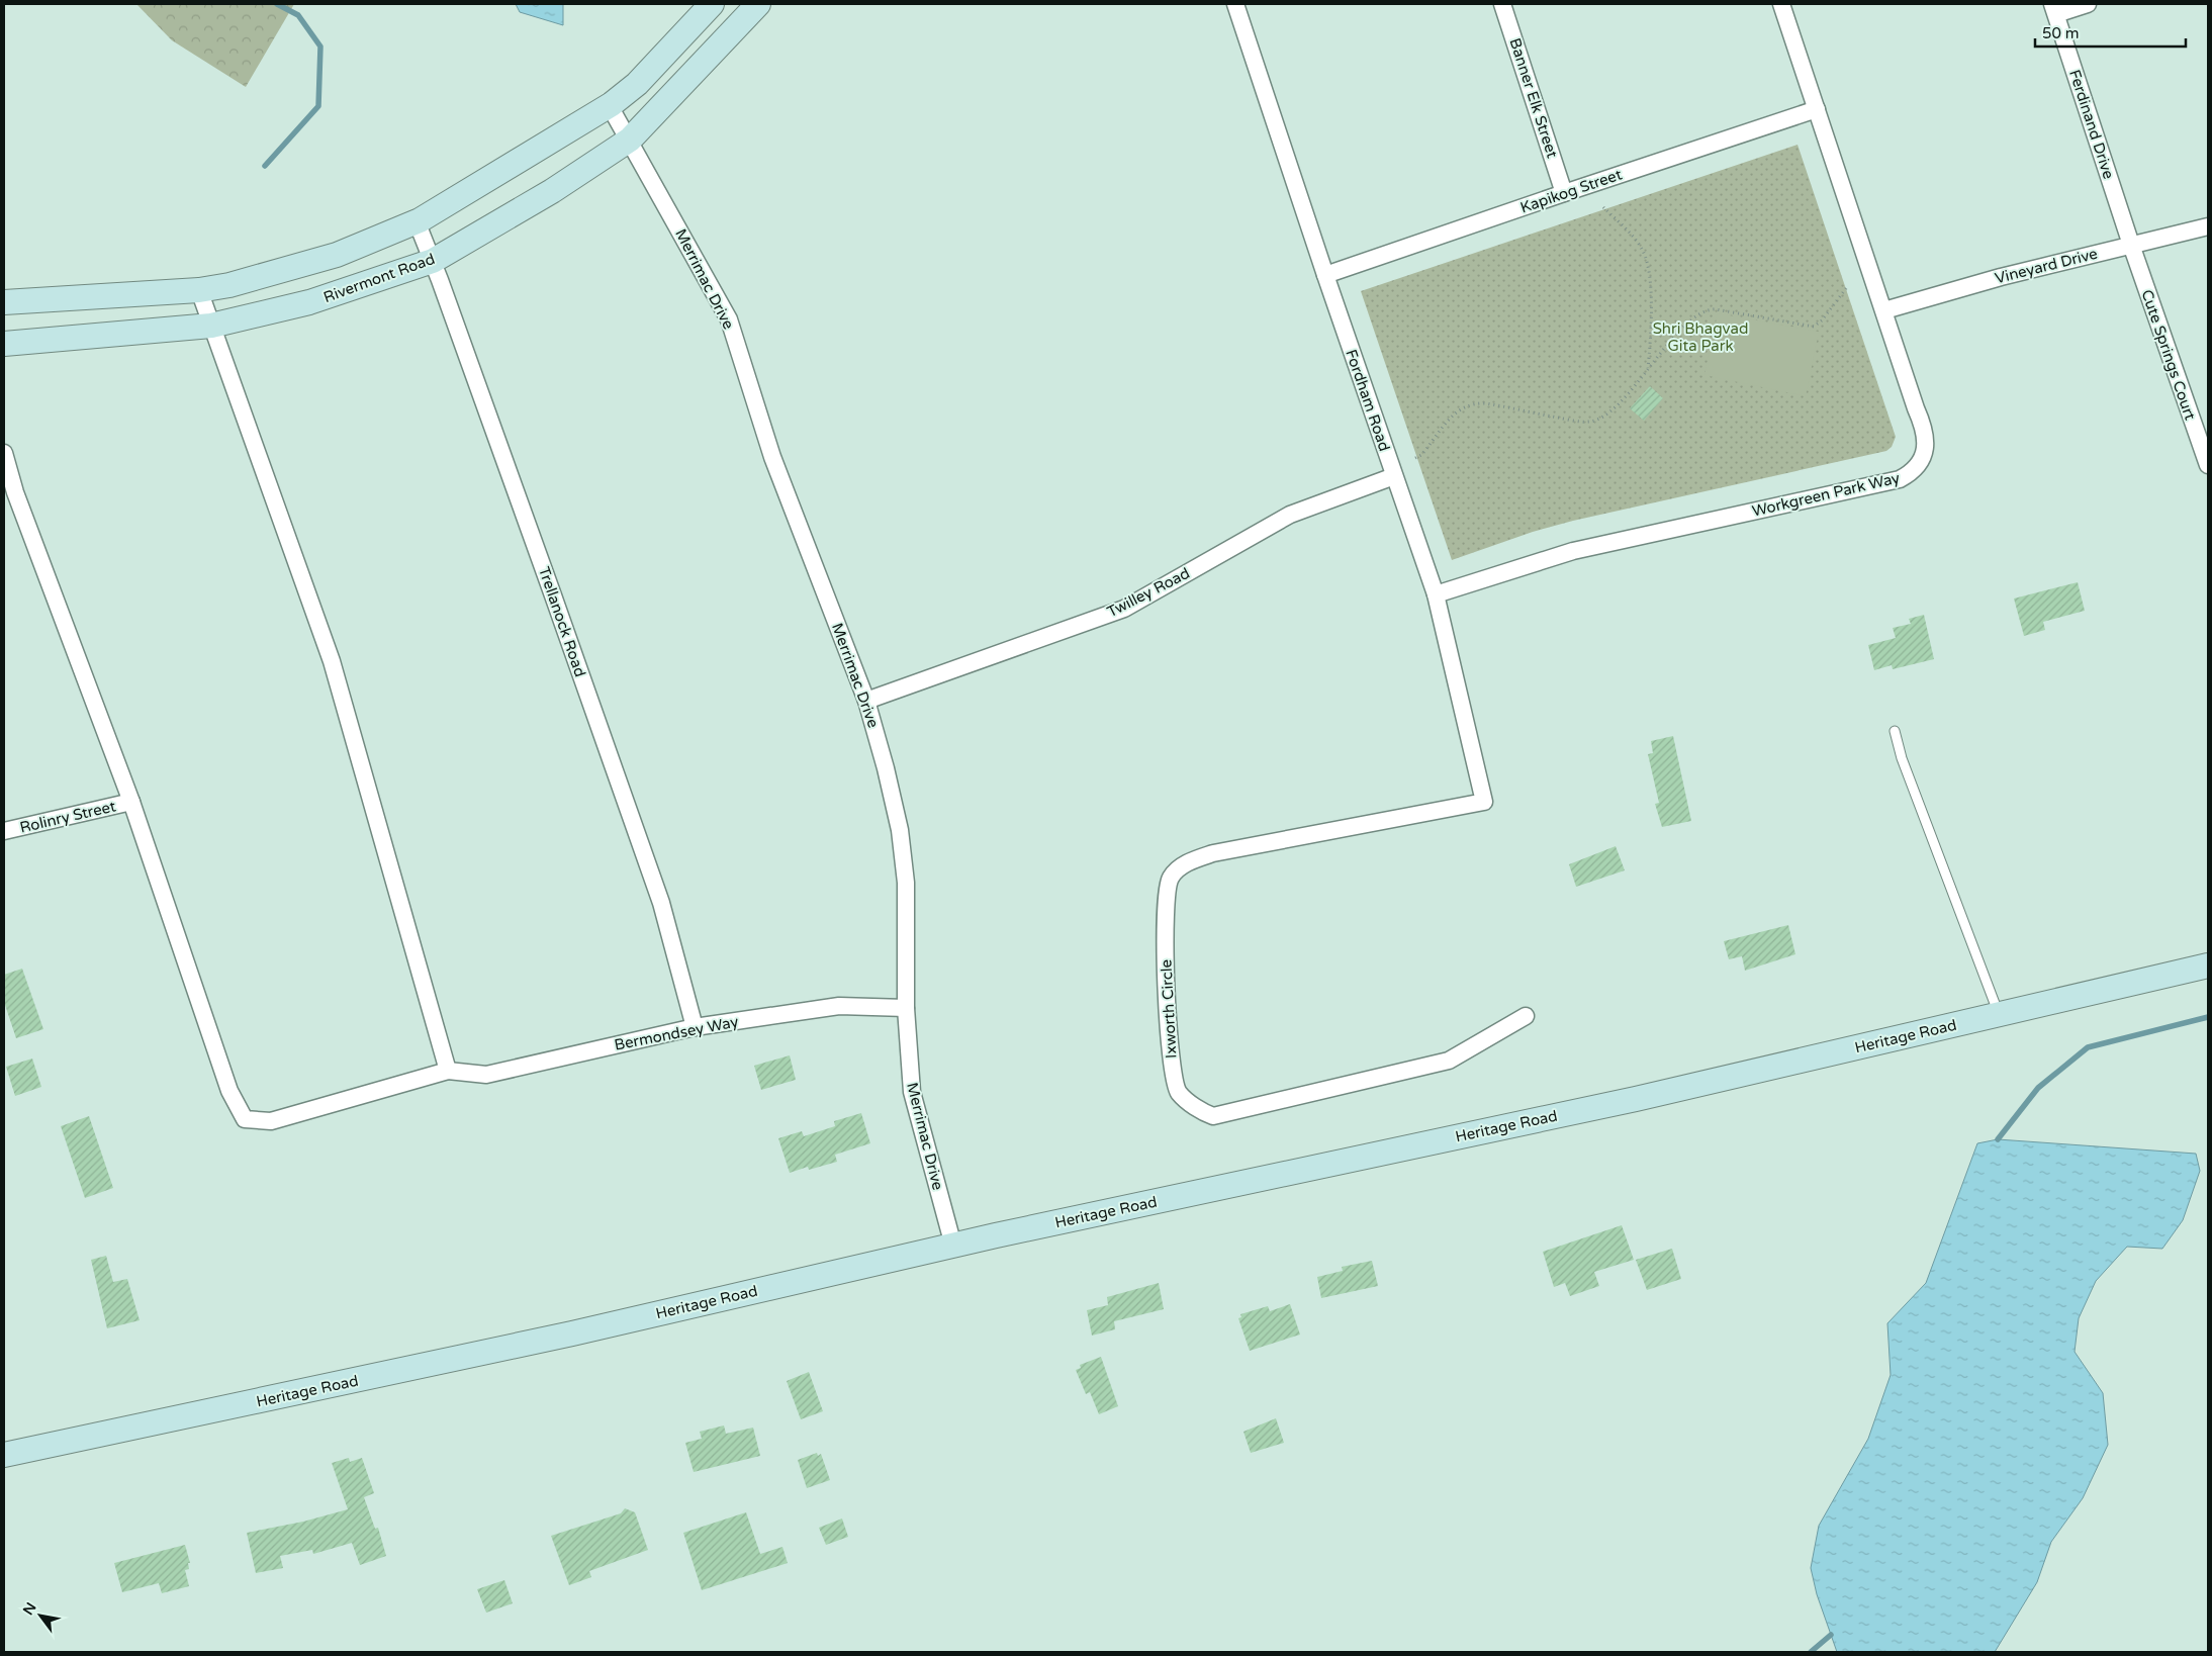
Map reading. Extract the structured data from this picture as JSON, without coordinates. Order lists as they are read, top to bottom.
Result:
{
  "streets": {
    "street": [
      "Banner Elk Street",
      "Ferdinand Drive",
      "Kapikog Street",
      "Vineyard Drive",
      "Rivermont Road",
      "Merrimac Drive",
      "Cute Springs Court",
      "Fordham Road",
      "Workgreen Park Way",
      "Twilley Road",
      "Trellanock Road",
      "Rolinry Street",
      "Ixworth Circle",
      "Bermondsey Way",
      "Heritage Road"
    ]
  },
  "crossings": [
    ["Banner Elk Street", "Kapikog Street"],
    ["Ferdinand Drive", "Vineyard Drive"],
    ["Ferdinand Drive", "Cute Springs Court"],
    ["Kapikog Street", "Fordham Road"],
    ["Kapikog Street", "Workgreen Park Way"],
    ["Vineyard Drive", "Cute Springs Court"],
    ["Vineyard Drive", "Workgreen Park Way"],
    ["Rivermont Road", "Merrimac Drive"],
    ["Rivermont Road", "Trellanock Road"],
    ["Merrimac Drive", "Twilley Road"],
    ["Merrimac Drive", "Bermondsey Way"],
    ["Merrimac Drive", "Heritage Road"],
    ["Fordham Road", "Workgreen Park Way"],
    ["Fordham Road", "Twilley Road"],
    ["Fordham Road", "Ixworth Circle"],
    ["Trellanock Road", "Bermondsey Way"]
  ],
  "parks": ["Shri Bhagvad Gita Park"],
  "scale_bar": "50 m",
  "north": "top left"
}
